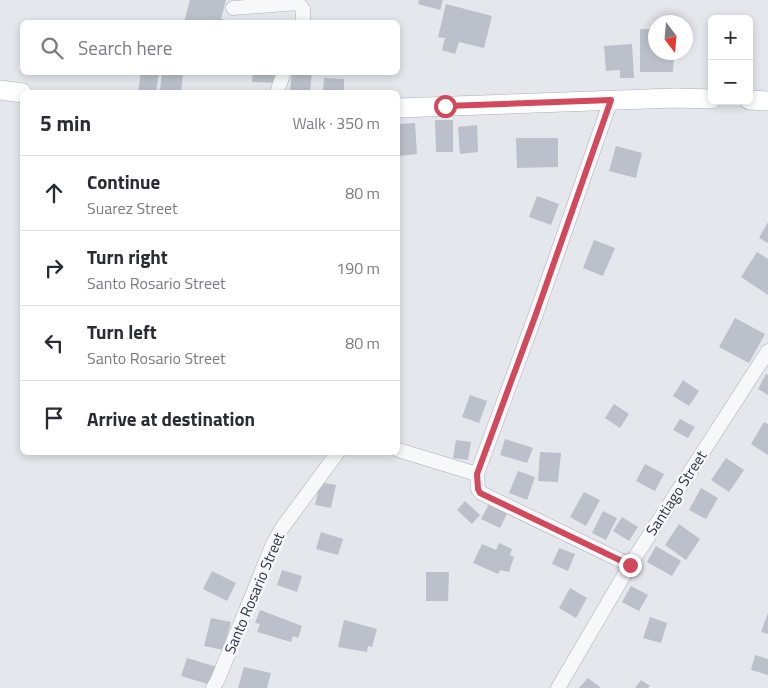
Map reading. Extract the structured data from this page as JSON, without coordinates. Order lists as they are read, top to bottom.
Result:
{
  "streets": {
    "street": ["Santiago Street", "Santo Rosario Street"]
  },
  "north": "bottom",
  "page": {
    "map_buttons": ["+", "−"],
    "search": "Search here",
    "heading": ["5 min", "Walk · 350 m"],
    "list": [
      ["Continue", "Suarez Street", "80 m"],
      ["Turn right", "Santo Rosario Street", "190 m"],
      ["Turn left", "Santo Rosario Street", "80 m"],
      "Arrive at destination"
    ]
  }
}
